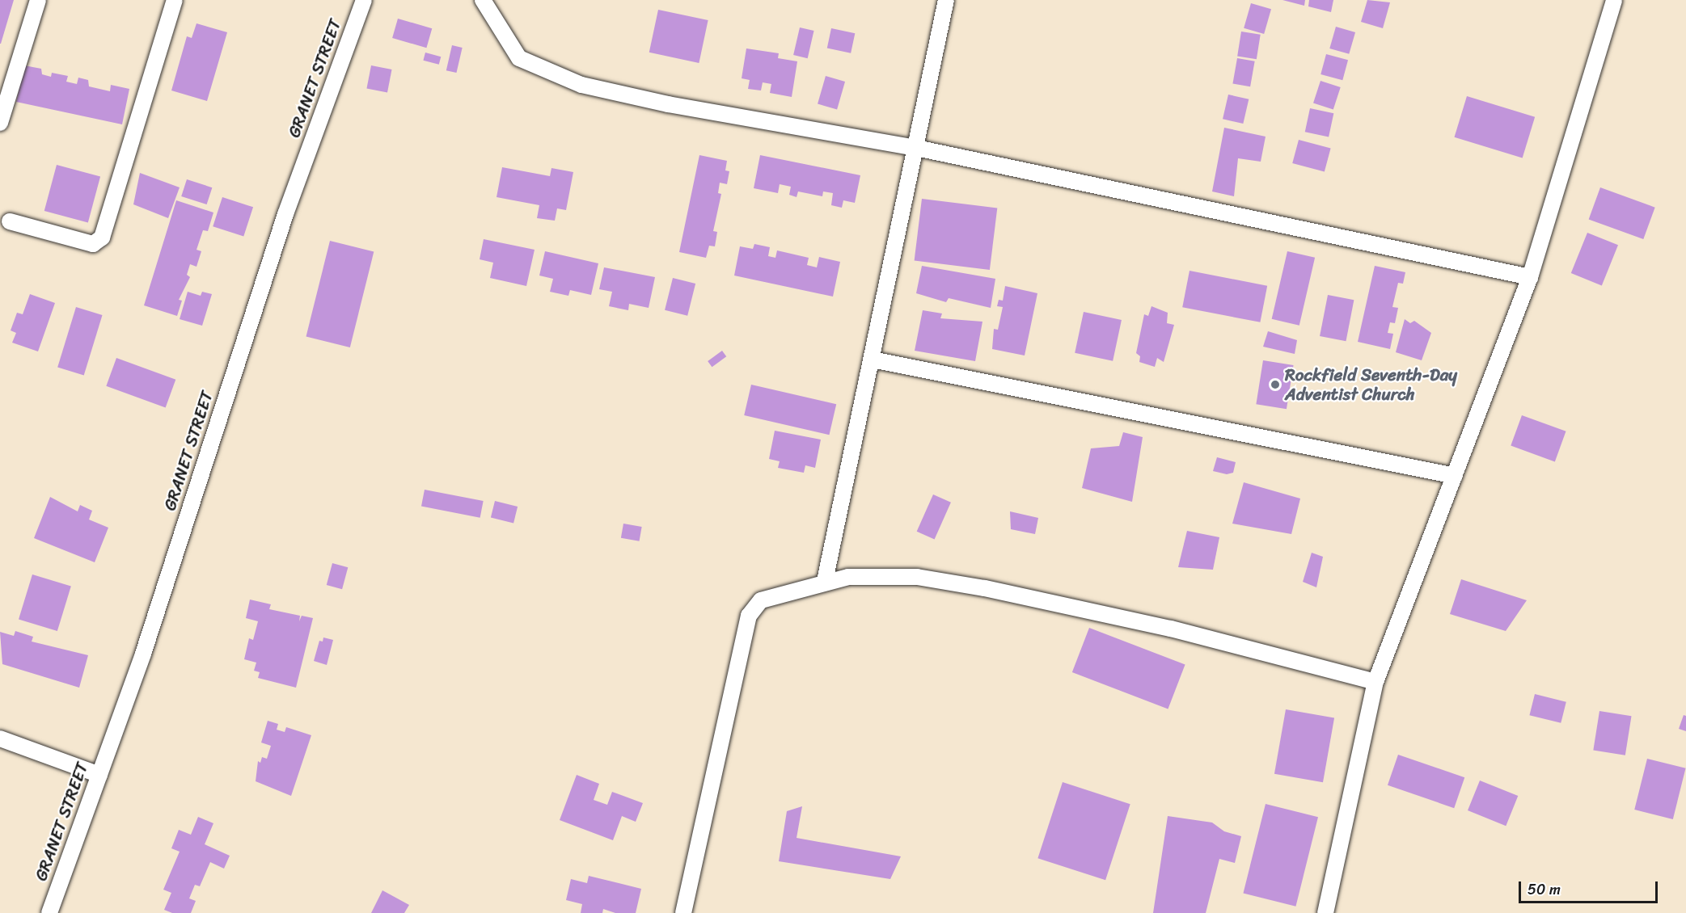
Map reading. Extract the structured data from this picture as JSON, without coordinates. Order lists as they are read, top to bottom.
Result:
{
  "streets": {
    "street": ["GRANET STREET"]
  },
  "places": ["Rockfield Seventh-Day Adventist Church"],
  "scale_bar": "50 m"
}
